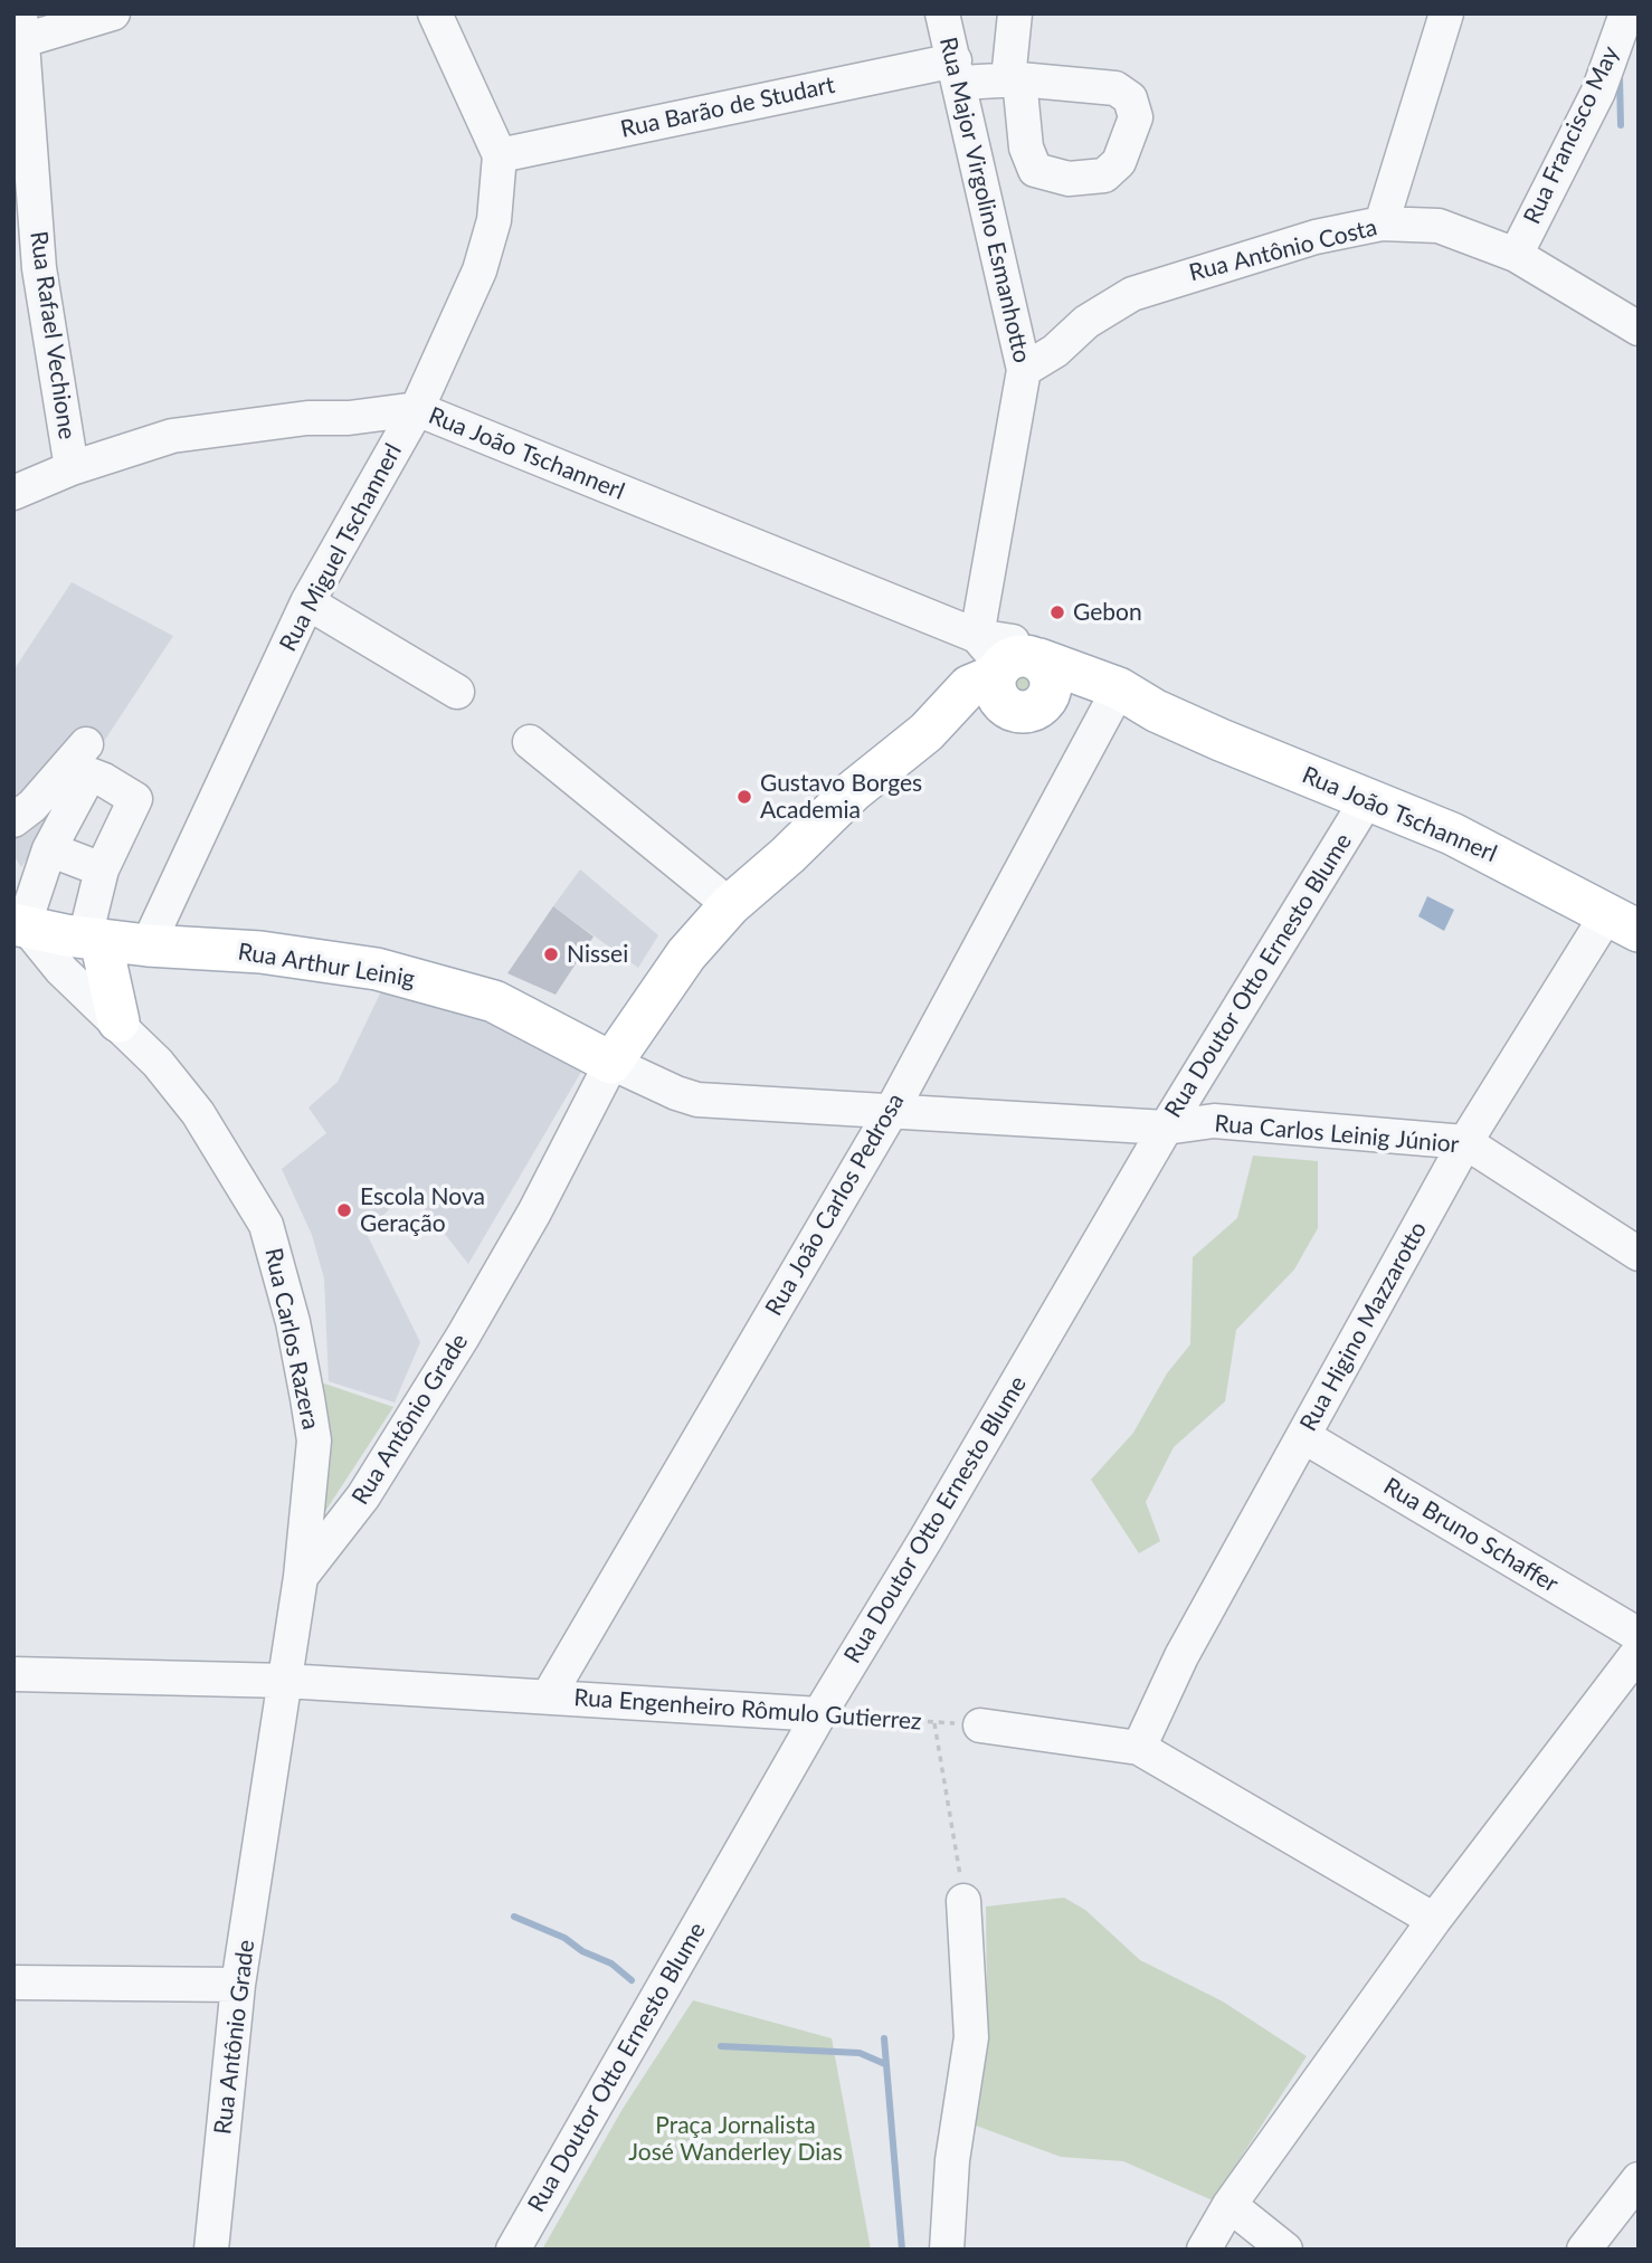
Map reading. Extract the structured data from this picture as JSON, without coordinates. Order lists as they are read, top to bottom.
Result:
{
  "streets": {
    "main road": ["Rua João Tschannerl", "Rua Arthur Leinig", "Rua Antônio Grade"],
    "street": [
      "Rua Barão de Studart",
      "Rua Francisco May",
      "Rua Major Virgolino Esmanhotto",
      "Rua Antônio Costa",
      "Rua Rafael Vechione",
      "Rua Miguel Tschannerl",
      "Rua Doutor Otto Ernesto Blume",
      "Rua Carlos Leinig Júnior",
      "Rua João Carlos Pedrosa",
      "Rua Higino Mazzarotto",
      "Rua Carlos Razera",
      "Rua Bruno Schaffer",
      "Rua Engenheiro Rômulo Gutierrez"
    ]
  },
  "crossings": [
    ["Rua Barão de Studart", "Rua Major Virgolino Esmanhotto"],
    ["Rua Barão de Studart", "Rua Miguel Tschannerl"],
    ["Rua Francisco May", "Rua Antônio Costa"],
    ["Rua Major Virgolino Esmanhotto", "Rua Antônio Costa"],
    ["Rua Major Virgolino Esmanhotto", "Rua João Tschannerl"],
    ["Rua Major Virgolino Esmanhotto", "Rua Antônio Grade"],
    ["Rua Rafael Vechione", "Rua João Tschannerl"],
    ["Rua João Tschannerl", "Rua Miguel Tschannerl"],
    ["Rua João Tschannerl", "Rua Doutor Otto Ernesto Blume"],
    ["Rua João Tschannerl", "Rua João Carlos Pedrosa"],
    ["Rua João Tschannerl", "Rua Higino Mazzarotto"],
    ["Rua João Tschannerl", "Rua Antônio Grade"],
    ["Rua Miguel Tschannerl", "Rua Arthur Leinig"],
    ["Rua Arthur Leinig", "Rua Carlos Leinig Júnior"],
    ["Rua Arthur Leinig", "Rua Carlos Razera"],
    ["Rua Arthur Leinig", "Rua Antônio Grade"],
    ["Rua Doutor Otto Ernesto Blume", "Rua Carlos Leinig Júnior"],
    ["Rua Doutor Otto Ernesto Blume", "Rua Engenheiro Rômulo Gutierrez"],
    ["Rua Carlos Leinig Júnior", "Rua João Carlos Pedrosa"],
    ["Rua Carlos Leinig Júnior", "Rua Higino Mazzarotto"],
    ["Rua Carlos Leinig Júnior", "Rua Antônio Grade"],
    ["Rua João Carlos Pedrosa", "Rua Engenheiro Rômulo Gutierrez"],
    ["Rua Higino Mazzarotto", "Rua Bruno Schaffer"],
    ["Rua Carlos Razera", "Rua Antônio Grade"],
    ["Rua Antônio Grade", "Rua Engenheiro Rômulo Gutierrez"]
  ],
  "parks": ["Praça Jornalista José Wanderley Dias"],
  "places": [
    "Gebon",
    "Gustavo Borges Academia",
    "Nissei",
    "Escola Nova Geração"
  ]
}
